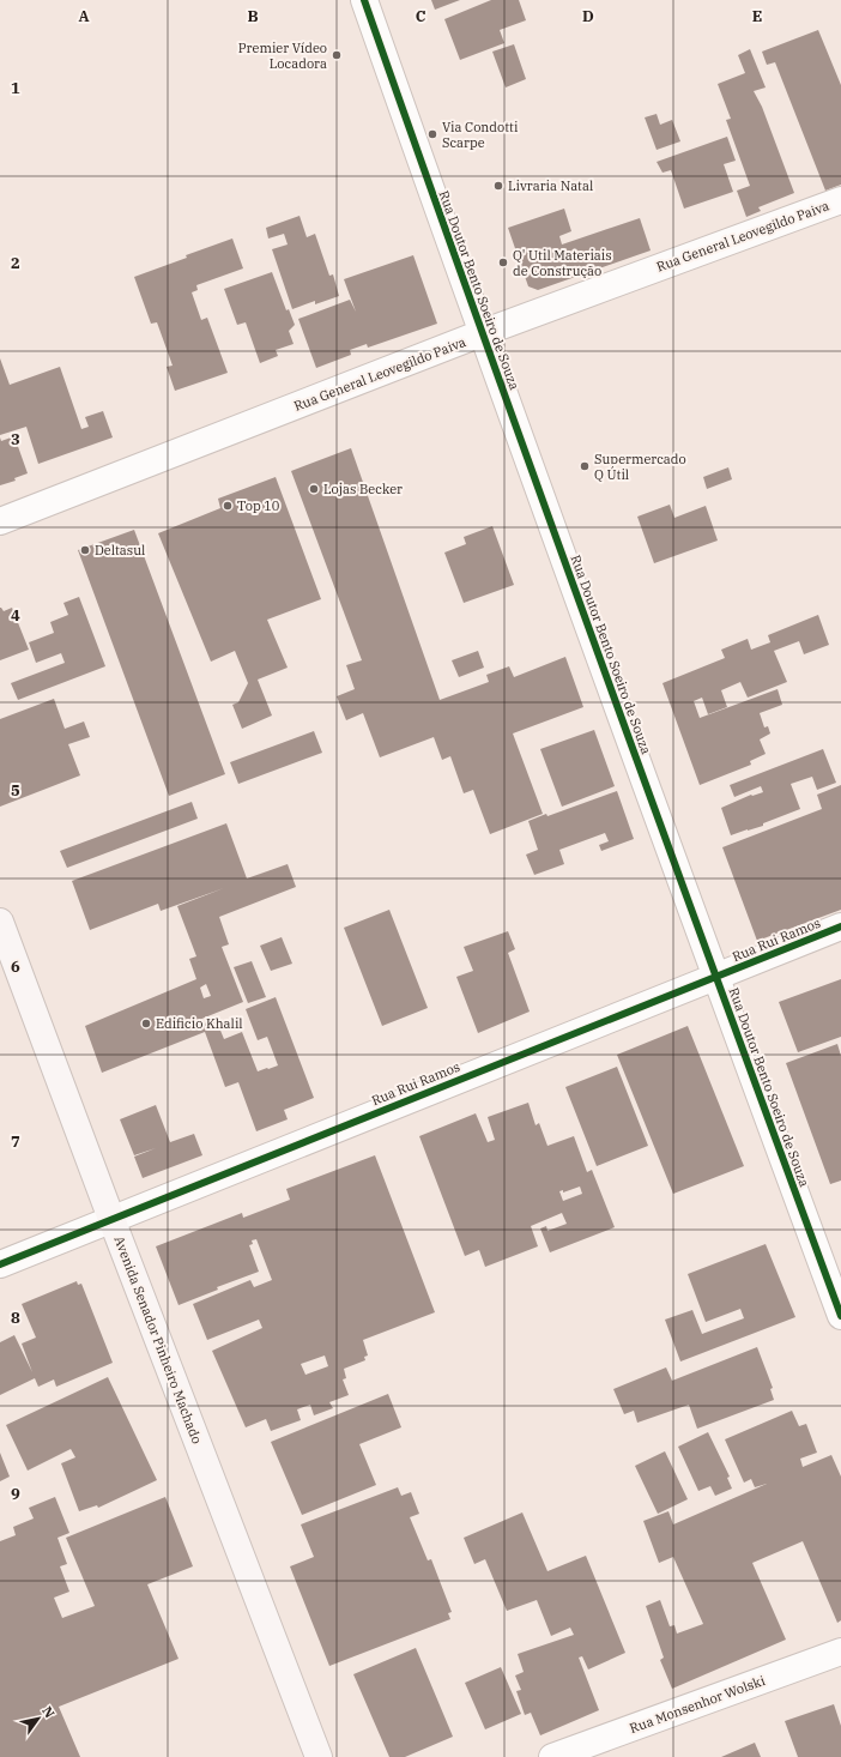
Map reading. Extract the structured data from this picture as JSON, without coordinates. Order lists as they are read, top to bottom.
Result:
{
  "streets": {
    "main road": ["Avenida Senador Pinheiro Machado"],
    "street": [
      "Rua General Leovegildo Paiva",
      "Rua Doutor Bento Soeiro de Souza",
      "Rua Rui Ramos",
      "Rua Monsenhor Wolski"
    ]
  },
  "crossings": [
    ["Rua General Leovegildo Paiva", "Rua Doutor Bento Soeiro de Souza"],
    ["Rua Doutor Bento Soeiro de Souza", "Rua Rui Ramos"],
    ["Rua Rui Ramos", "Avenida Senador Pinheiro Machado"]
  ],
  "places": [
    "Premier Vídeo Locadora",
    "Via Condotti Scarpe",
    "Livraria Natal",
    "Q' Util Materiais de Construção",
    "Supermercado Q Útil",
    "Lojas Becker",
    "Top 10",
    "Deltasul",
    "Edificio Khalil"
  ],
  "north": "top right",
  "grid": {
    "columns": [
      "A",
      "B",
      "C",
      "D",
      "E"
    ],
    "rows": [
      "1",
      "2",
      "3",
      "4",
      "5",
      "6",
      "7",
      "8",
      "9"
    ]
  }
}
